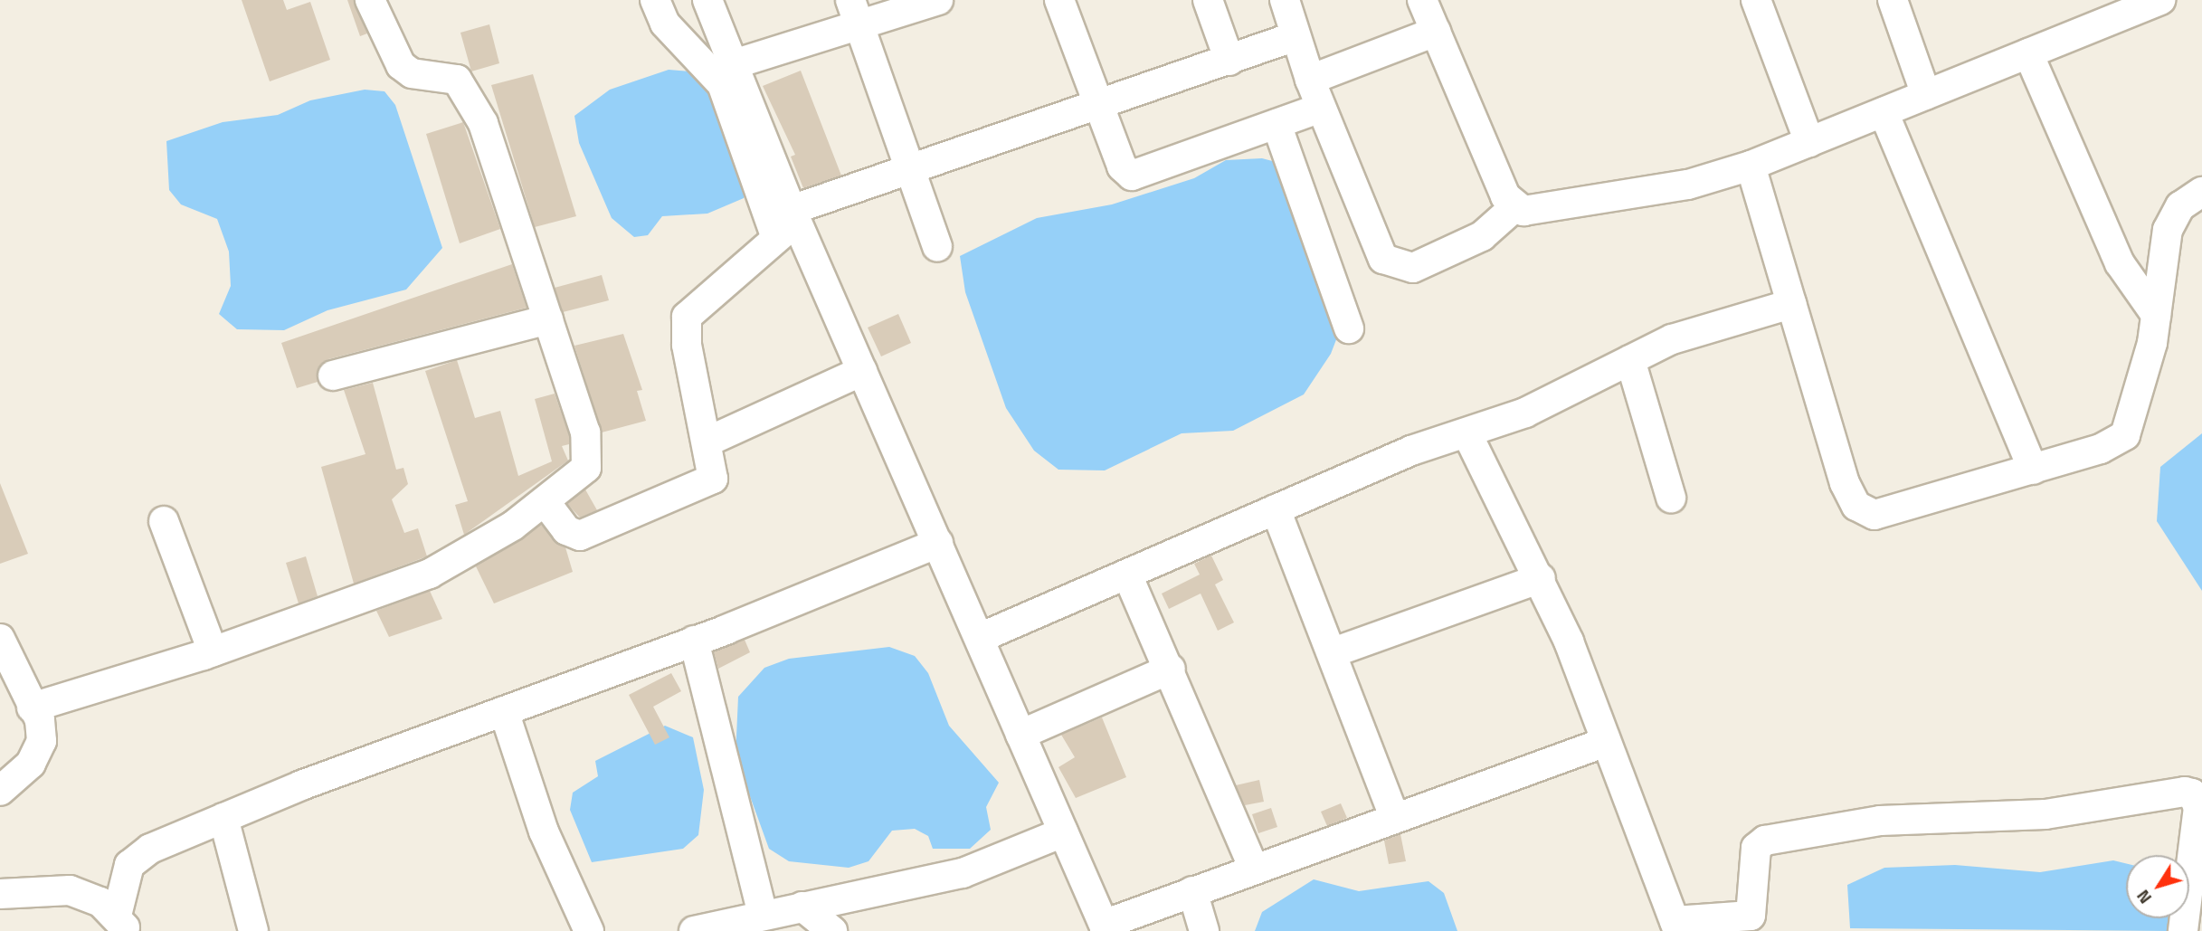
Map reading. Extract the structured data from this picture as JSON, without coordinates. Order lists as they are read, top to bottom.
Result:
{
  "north": "bottom left"
}
